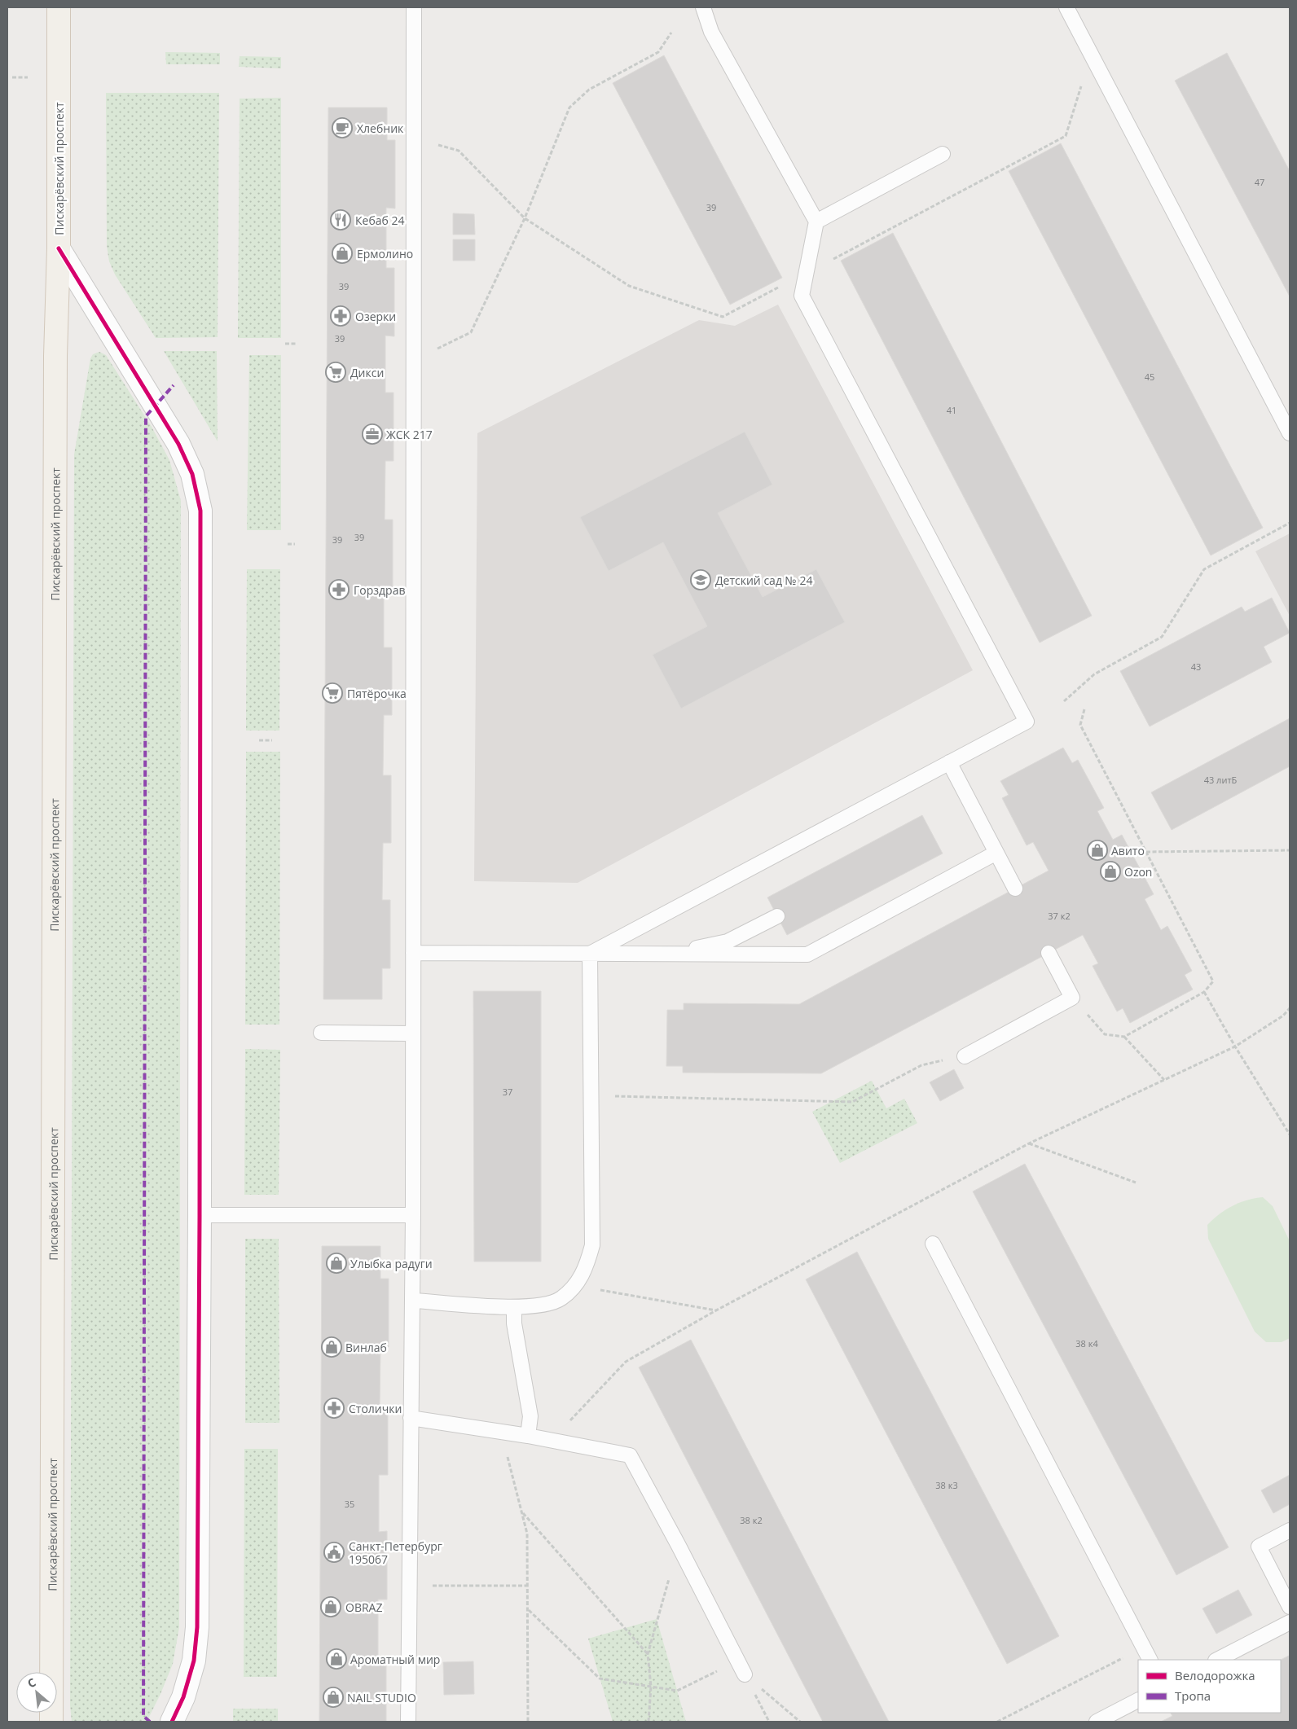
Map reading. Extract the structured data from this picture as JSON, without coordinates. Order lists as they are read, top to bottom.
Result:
{
  "streets": {
    "main road": ["Пискарёвский проспект"]
  },
  "places": {
    "cafe": ["Хлебник"],
    "restaurant": ["Кебаб 24"],
    "shop": [
      "Ермолино",
      "Авито",
      "Ozon",
      "Улыбка радуги",
      "Винлаб",
      "OBRAZ",
      "Ароматный мир",
      "NAIL STUDIO"
    ],
    "pharmacy": ["Озерки", "Горздрав", "Столички"],
    "supermarket": ["Дикси", "Пятёрочка"],
    "office": ["ЖСК 217"],
    "school or university": ["Детский сад № 24"],
    "public building": ["Санкт-Петербург 195067"]
  },
  "house_numbers": [
    "47",
    "39",
    "39",
    "39",
    "45",
    "41",
    "39",
    "39",
    "43",
    "43 литБ",
    "37 к2",
    "37",
    "38 к4",
    "38 к3",
    "35",
    "38 к2"
  ],
  "legend": ["Велодорожка", "Тропа"],
  "north": "top left"
}
